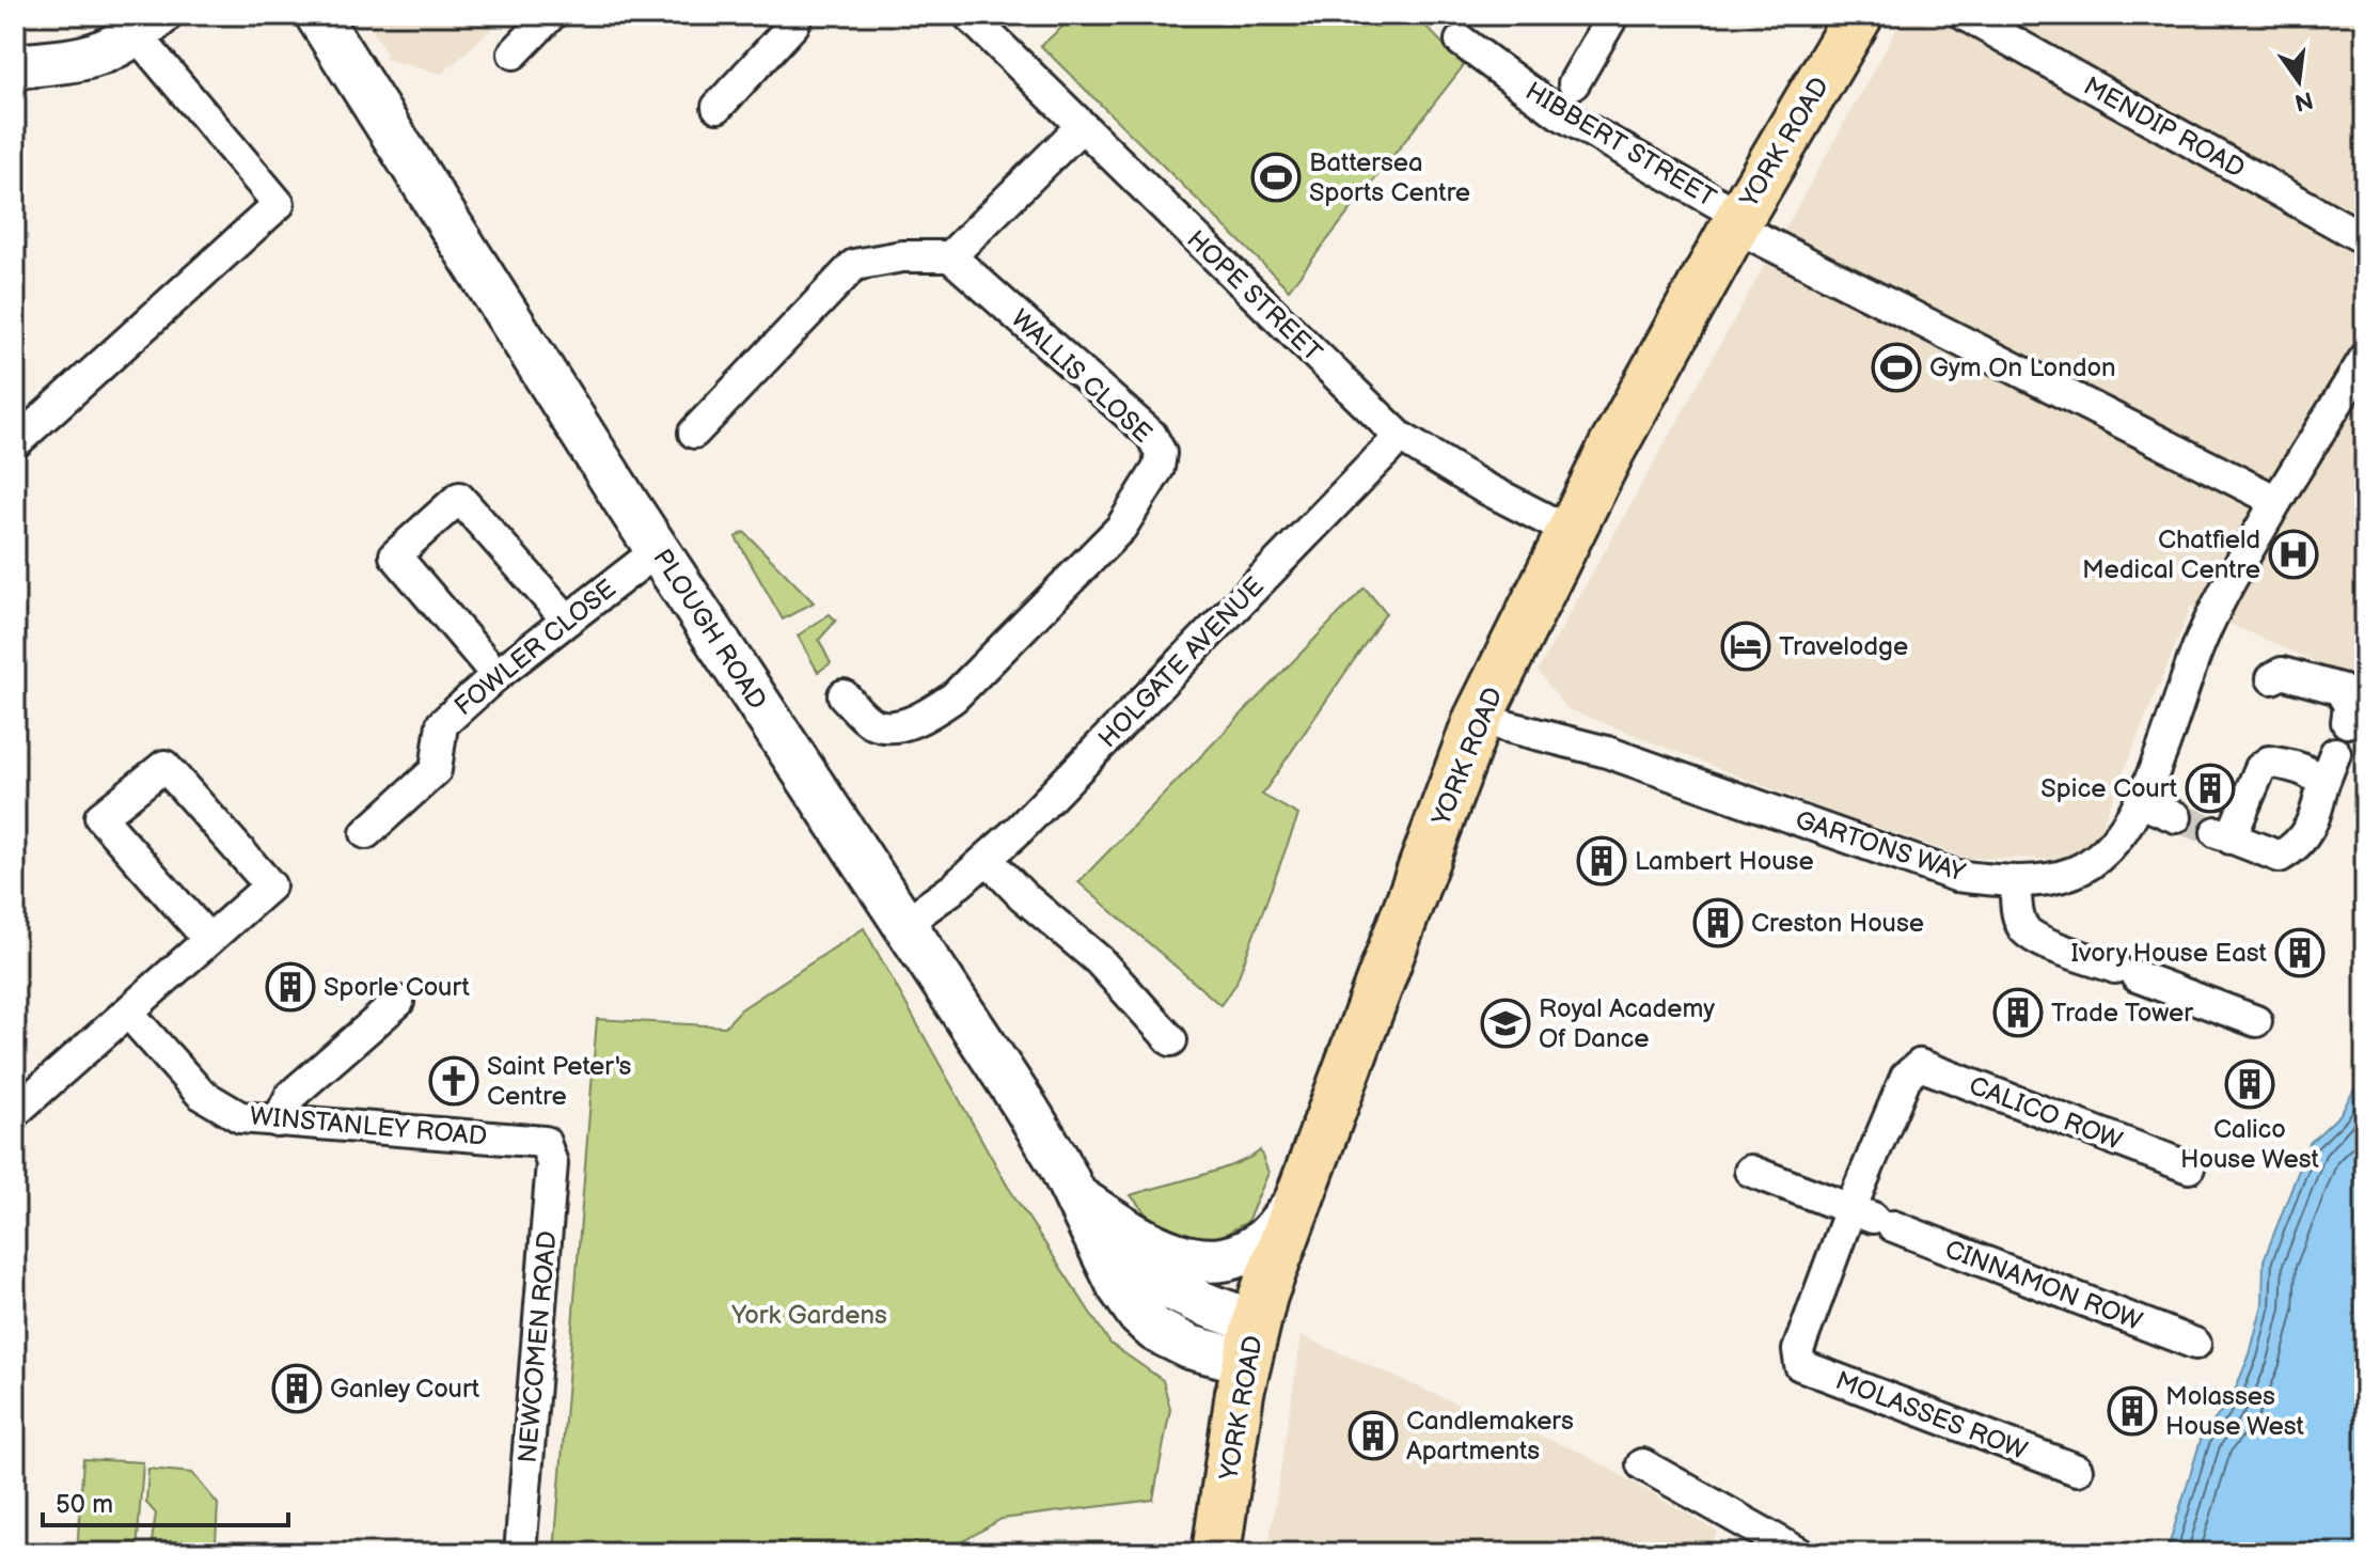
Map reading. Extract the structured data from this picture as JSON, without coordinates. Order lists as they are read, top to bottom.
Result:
{
  "streets": {
    "highway": ["YORK ROAD"],
    "street": [
      "MENDIP ROAD",
      "HIBBERT STREET",
      "HOPE STREET",
      "WALLIS CLOSE",
      "PLOUGH ROAD",
      "FOWLER CLOSE",
      "HOLGATE AVENUE",
      "GARTONS WAY",
      "CALICO ROW",
      "WINSTANLEY ROAD",
      "CINNAMON ROW",
      "NEWCOMEN ROAD",
      "MOLASSES ROW"
    ]
  },
  "crossings": [
    ["YORK ROAD", "HIBBERT STREET"],
    ["YORK ROAD", "HOPE STREET"],
    ["YORK ROAD", "PLOUGH ROAD"],
    ["YORK ROAD", "GARTONS WAY"],
    ["HIBBERT STREET", "GARTONS WAY"],
    ["HOPE STREET", "HOLGATE AVENUE"],
    ["PLOUGH ROAD", "FOWLER CLOSE"],
    ["PLOUGH ROAD", "HOLGATE AVENUE"],
    ["CALICO ROW", "CINNAMON ROW"],
    ["CALICO ROW", "MOLASSES ROW"],
    ["WINSTANLEY ROAD", "NEWCOMEN ROAD"],
    ["CINNAMON ROW", "MOLASSES ROW"]
  ],
  "parks": ["York Gardens"],
  "places": {
    "sports": ["Battersea Sports Centre", "Gym On London"],
    "hospital": ["Chatfield Medical Centre"],
    "hotel": ["Travelodge"],
    "building": [
      "Spice Court",
      "Lambert House",
      "Creston House",
      "Ivory House East",
      "Sporle Court",
      "Trade Tower",
      "Calico House West",
      "Ganley Court",
      "Molasses House West",
      "Candlemakers Apartments"
    ],
    "school or university": ["Royal Academy Of Dance"],
    "church": ["Saint Peter's Centre"]
  },
  "scale_bar": "50 m",
  "north": "bottom"
}
